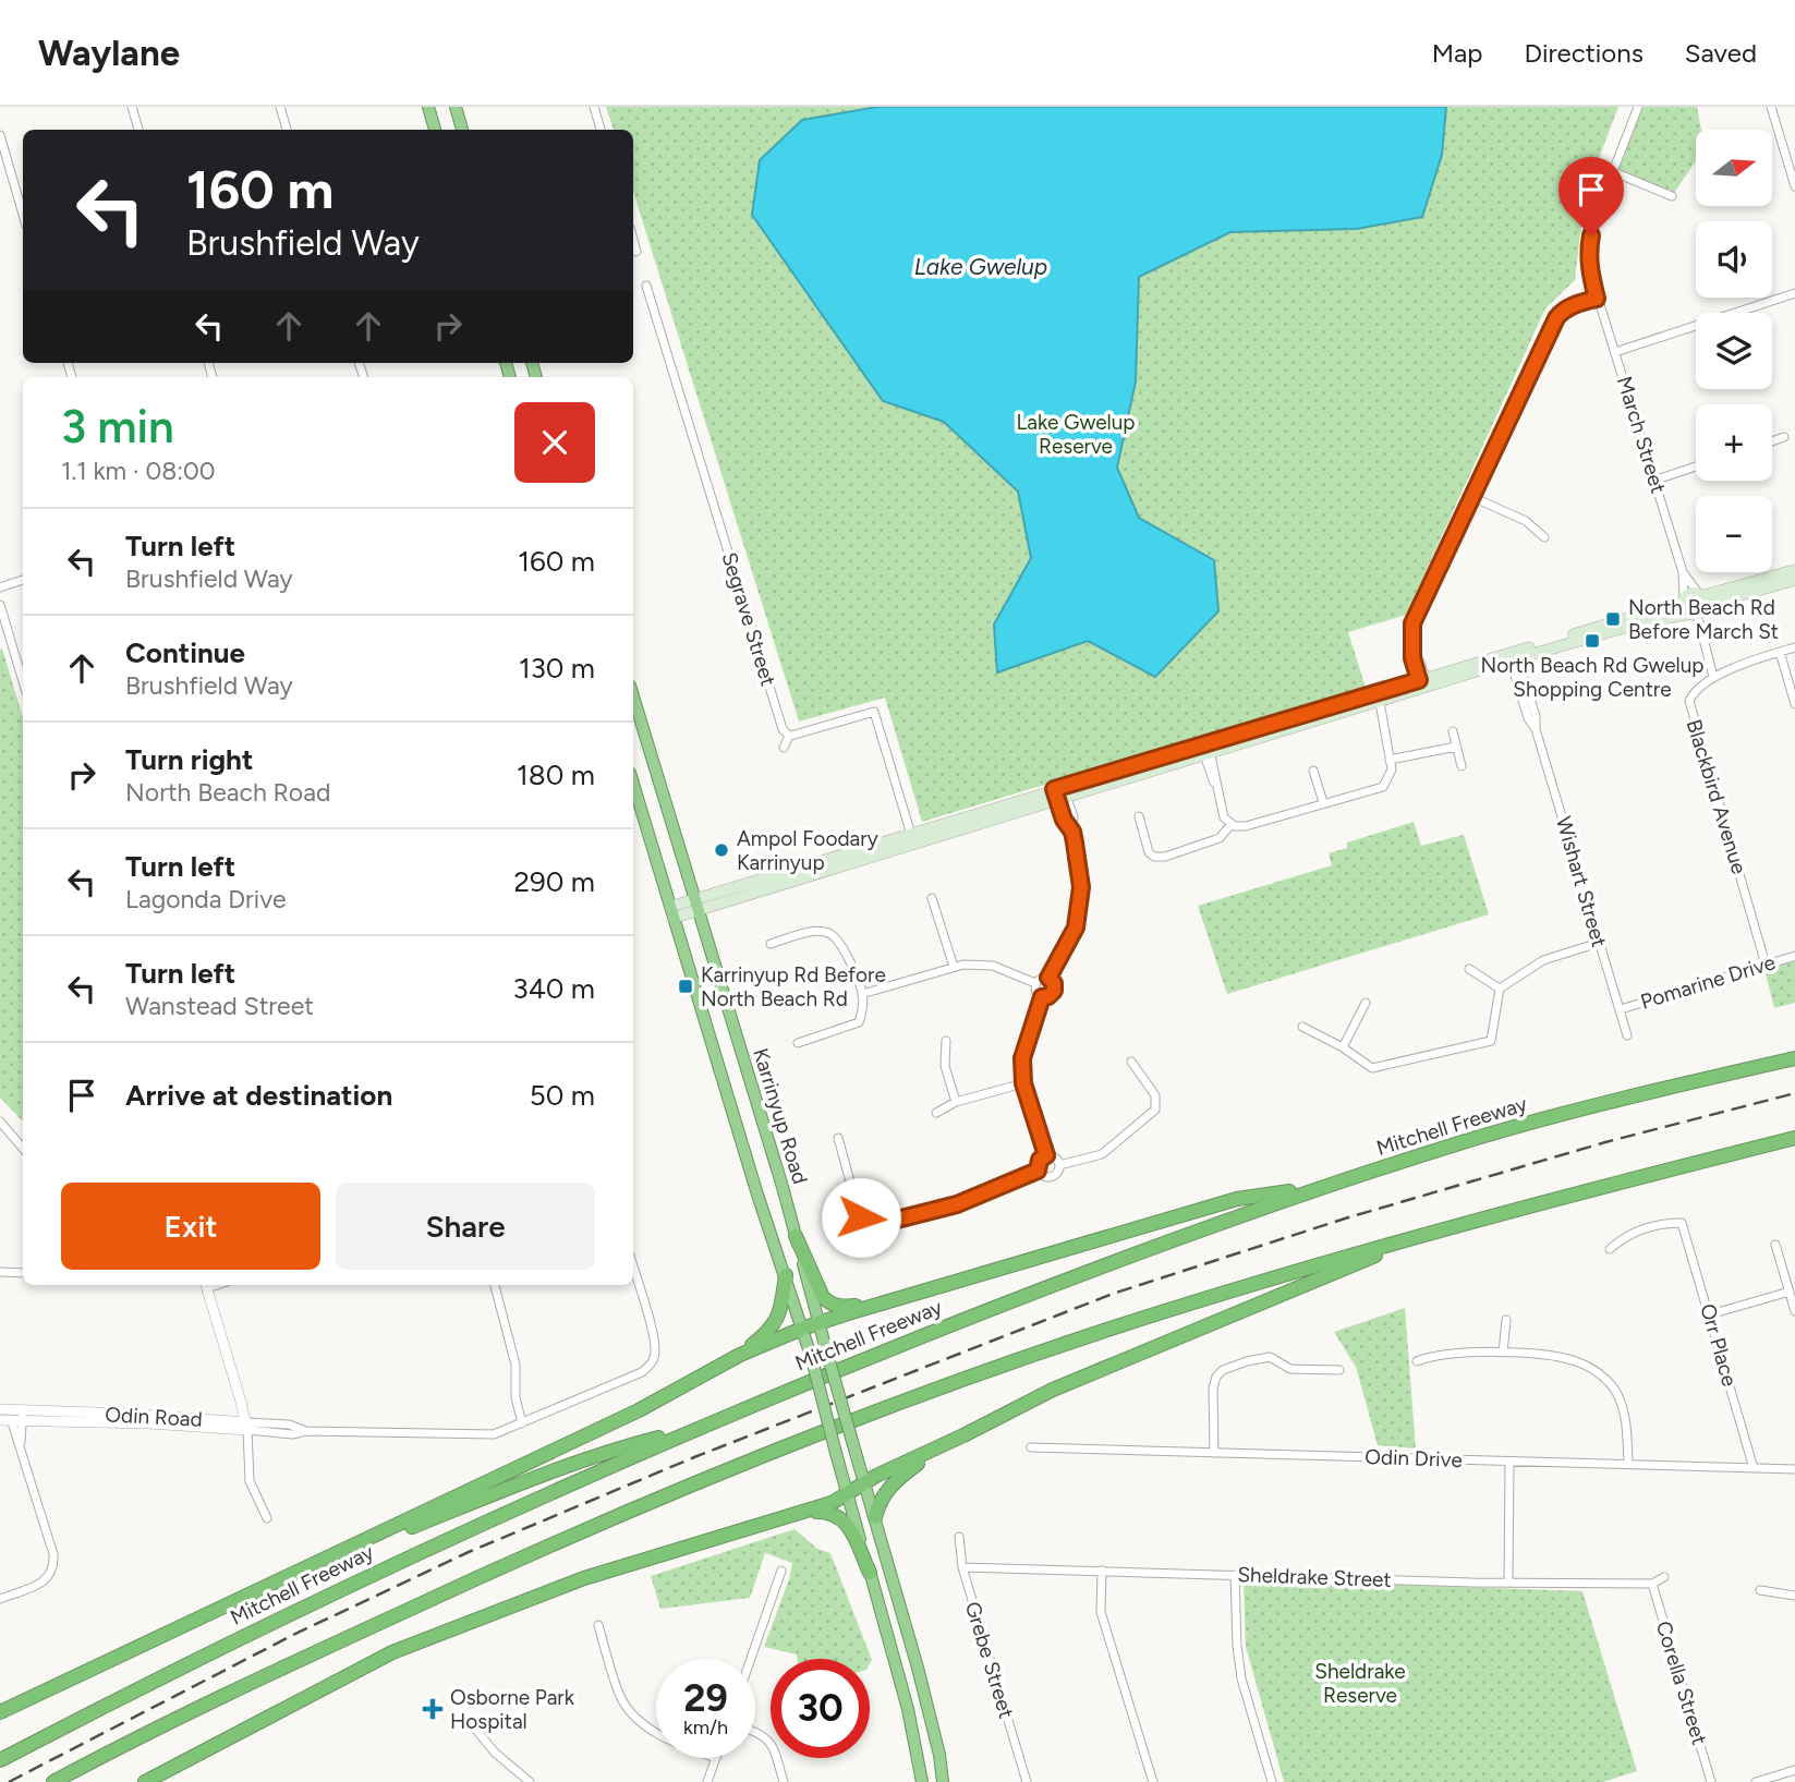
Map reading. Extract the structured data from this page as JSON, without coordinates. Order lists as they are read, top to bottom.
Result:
{
  "streets": {
    "highway": ["Karrinyup Road", "Mitchell Freeway"],
    "street": [
      "March Street",
      "Segrave Street",
      "Blackbird Avenue",
      "Wishart Street",
      "Pomarine Drive",
      "Orr Place",
      "Odin Road",
      "Odin Drive",
      "Sheldrake Street",
      "Grebe Street",
      "Corella Street"
    ]
  },
  "crossings": [
    ["Blackbird Avenue", "Pomarine Drive"],
    ["Wishart Street", "Pomarine Drive"],
    ["Orr Place", "Odin Drive"],
    ["Sheldrake Street", "Grebe Street"],
    ["Sheldrake Street", "Corella Street"]
  ],
  "water": ["Lake Gwelup"],
  "parks": ["Lake Gwelup Reserve", "Sheldrake Reserve"],
  "places": {
    "transit": ["North Beach Rd Before March St", "North Beach Rd Gwelup Shopping Centre", "Karrinyup Rd Before North Beach Rd"],
    "other": ["Ampol Foodary Karrinyup"],
    "health": ["Osborne Park Hospital"]
  },
  "north": "right",
  "page": {
    "header": "Waylane",
    "nav": ["Map", "Directions", "Saved"],
    "map_buttons": ["+", "−"],
    "turn": ["160 m", "Brushfield Way"],
    "heading": ["3 min", "1.1 km · 08:00"],
    "list": [
      {
        "name": "Turn left",
        "note": "Brushfield Way",
        "value": "160 m"
      },
      {
        "name": "Continue",
        "note": "Brushfield Way",
        "value": "130 m"
      },
      {
        "name": "Turn right",
        "note": "North Beach Road",
        "value": "180 m"
      },
      {
        "name": "Turn left",
        "note": "Lagonda Drive",
        "value": "290 m"
      },
      {
        "name": "Turn left",
        "note": "Wanstead Street",
        "value": "340 m"
      },
      {
        "name": "Arrive at destination",
        "value": "50 m"
      }
    ],
    "buttons": ["Exit", "Share"],
    "speed": "29 km/h",
    "limit": "30"
  }
}
